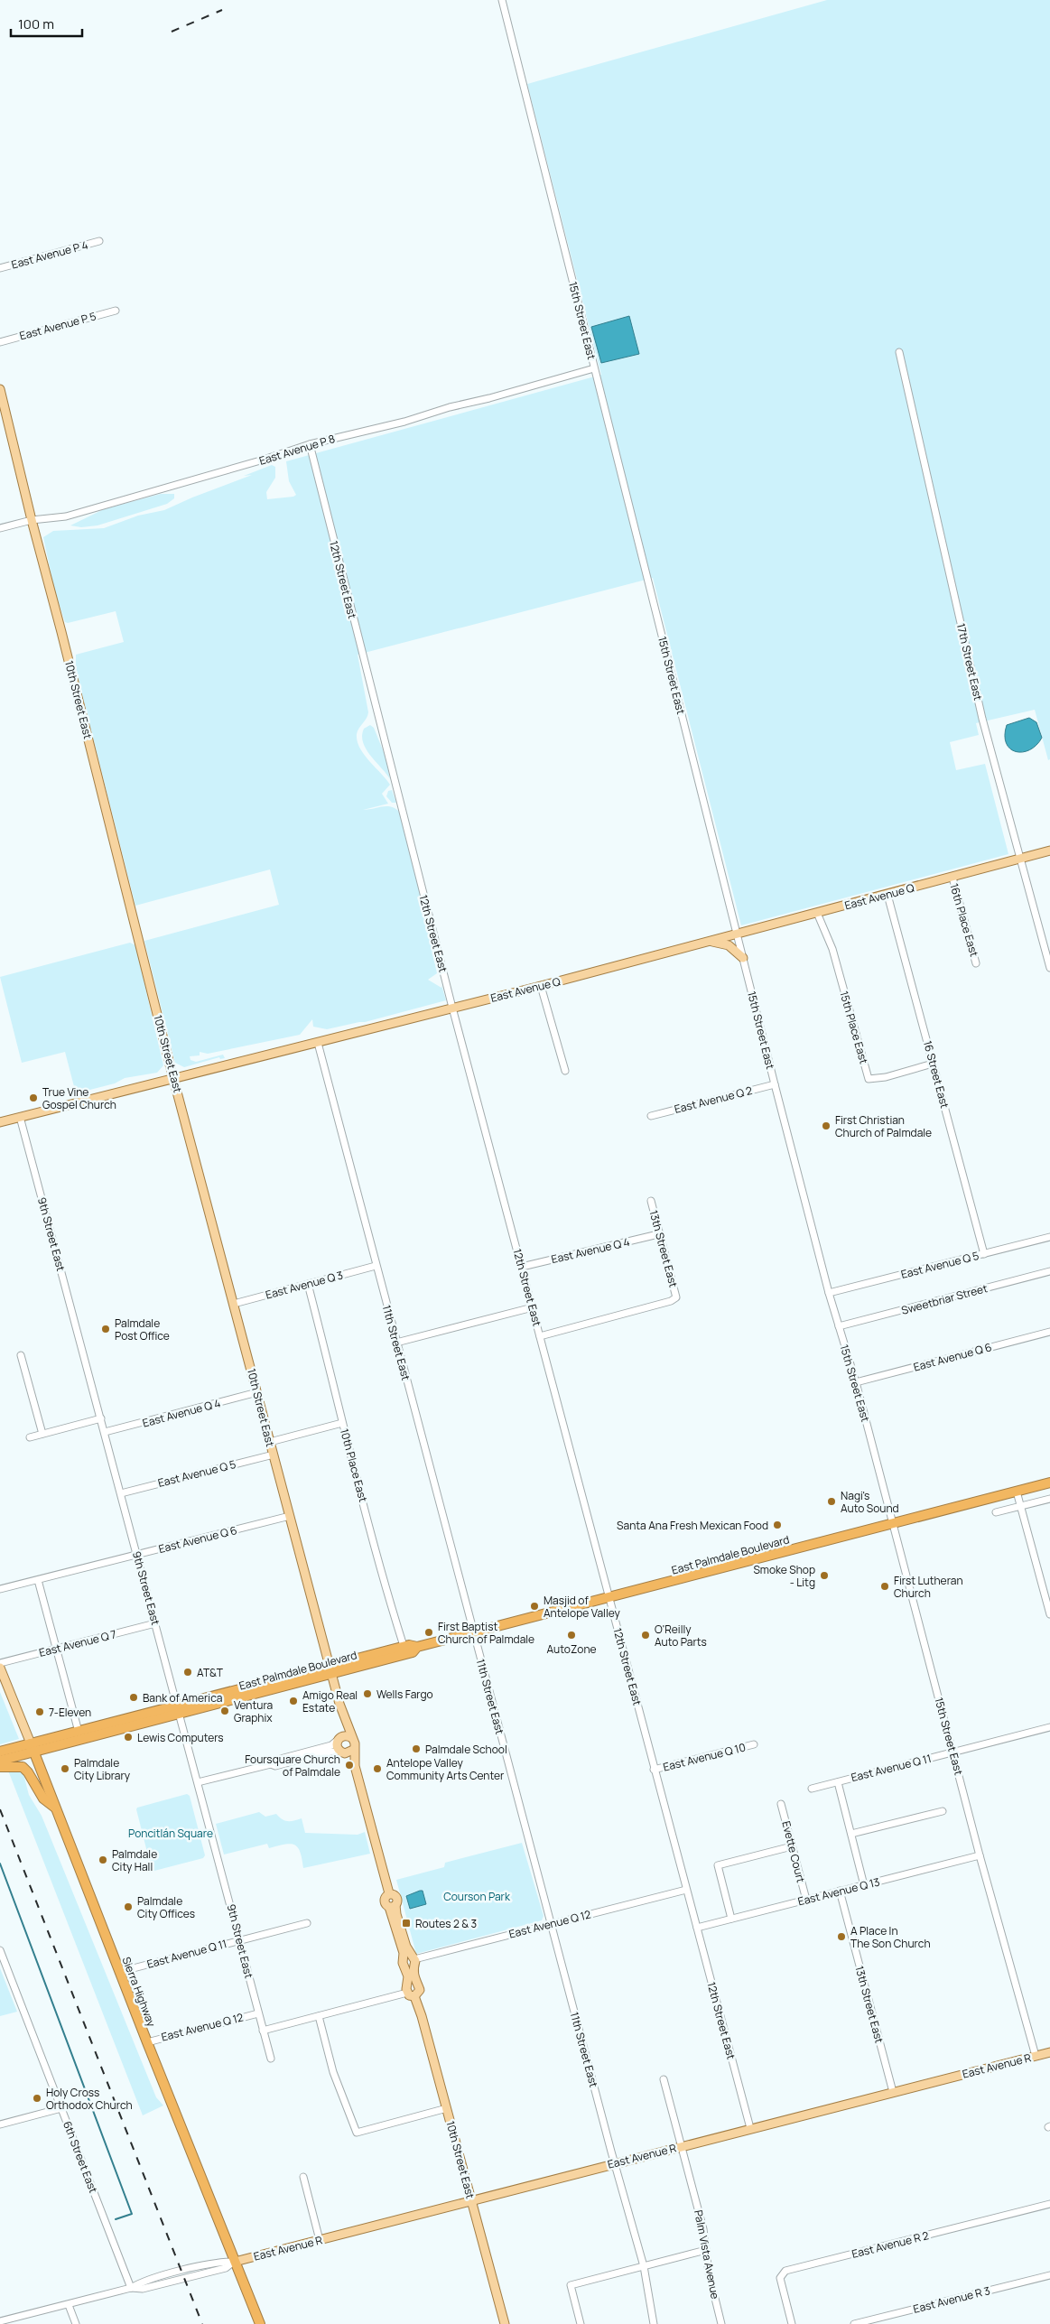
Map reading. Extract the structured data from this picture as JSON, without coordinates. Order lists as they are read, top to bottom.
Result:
{
  "streets": {
    "highway": ["East Palmdale Boulevard", "Sierra Highway"],
    "main road": ["10th Street East", "East Avenue Q", "East Avenue R"],
    "street": [
      "East Avenue P 4",
      "15th Street East",
      "East Avenue P 5",
      "East Avenue P 8",
      "12th Street East",
      "17th Street East",
      "16th Place East",
      "15th Place East",
      "16 Street East",
      "East Avenue Q 2",
      "9th Street East",
      "13th Street East",
      "East Avenue Q 4",
      "East Avenue Q 5",
      "East Avenue Q 3",
      "Sweetbriar Street",
      "11th Street East",
      "East Avenue Q 6",
      "10th Place East",
      "East Avenue Q 7",
      "East Avenue Q 10",
      "East Avenue Q 11",
      "Evette Court",
      "East Avenue Q 13",
      "East Avenue Q 12",
      "6th Street East",
      "East Avenue R 2",
      "Palm Vista Avenue",
      "East Avenue R 3"
    ]
  },
  "crossings": [
    ["15th Street East", "East Avenue P 8"],
    ["15th Street East", "East Avenue Q"],
    ["15th Street East", "East Avenue Q 2"],
    ["15th Street East", "East Avenue Q 5"],
    ["15th Street East", "Sweetbriar Street"],
    ["15th Street East", "East Avenue Q 6"],
    ["15th Street East", "East Palmdale Boulevard"],
    ["15th Street East", "East Avenue Q 11"],
    ["15th Street East", "East Avenue Q 13"],
    ["15th Street East", "East Avenue R"],
    ["East Avenue P 8", "12th Street East"],
    ["East Avenue P 8", "10th Street East"],
    ["12th Street East", "East Avenue Q"],
    ["12th Street East", "13th Street East"],
    ["12th Street East", "East Avenue Q 4"],
    ["12th Street East", "East Palmdale Boulevard"],
    ["12th Street East", "East Avenue Q 10"],
    ["12th Street East", "East Avenue Q 13"],
    ["12th Street East", "East Avenue Q 12"],
    ["12th Street East", "East Avenue R"],
    ["17th Street East", "East Avenue Q"],
    ["10th Street East", "East Avenue Q"],
    ["10th Street East", "East Avenue Q 4"],
    ["10th Street East", "East Avenue Q 5"],
    ["10th Street East", "East Avenue Q 3"],
    ["10th Street East", "East Avenue Q 6"],
    ["10th Street East", "East Palmdale Boulevard"],
    ["10th Street East", "East Avenue Q 12"],
    ["10th Street East", "East Avenue R"],
    ["East Avenue Q", "16th Place East"],
    ["East Avenue Q", "15th Place East"],
    ["East Avenue Q", "16 Street East"],
    ["East Avenue Q", "9th Street East"],
    ["East Avenue Q", "11th Street East"],
    ["15th Place East", "16 Street East"],
    ["16 Street East", "East Avenue Q 5"],
    ["9th Street East", "East Avenue Q 4"],
    ["9th Street East", "East Avenue Q 5"],
    ["9th Street East", "East Avenue Q 6"],
    ["9th Street East", "East Palmdale Boulevard"],
    ["9th Street East", "East Avenue Q 7"],
    ["9th Street East", "East Avenue Q 11"],
    ["9th Street East", "East Avenue Q 12"],
    ["13th Street East", "East Avenue Q 4"],
    ["13th Street East", "East Avenue Q 13"],
    ["13th Street East", "East Avenue R"],
    ["East Avenue Q 3", "11th Street East"],
    ["East Avenue Q 3", "10th Place East"],
    ["11th Street East", "East Palmdale Boulevard"],
    ["11th Street East", "East Avenue Q 12"],
    ["11th Street East", "East Avenue R"],
    ["10th Place East", "East Palmdale Boulevard"],
    ["East Palmdale Boulevard", "Sierra Highway"],
    ["East Avenue Q 11", "Sierra Highway"],
    ["Evette Court", "East Avenue Q 13"],
    ["East Avenue Q 12", "Sierra Highway"],
    ["Sierra Highway", "East Avenue R"],
    ["East Avenue R", "6th Street East"],
    ["East Avenue R", "Palm Vista Avenue"]
  ],
  "parks": ["Poncitlán Square", "Courson Park"],
  "places": {
    "other": [
      "True Vine Gospel Church",
      "First Christian Church of Palmdale",
      "Palmdale Post Office",
      "Nagi's Auto Sound",
      "Santa Ana Fresh Mexican Food",
      "Smoke Shop - Litg",
      "First Lutheran Church",
      "Masjid of Antelope Valley",
      "First Baptist Church of Palmdale",
      "AutoZone",
      "O'Reilly Auto Parts",
      "AT&T",
      "Wells Fargo",
      "Bank of America",
      "Amigo Real Estate",
      "Ventura Graphix",
      "7-Eleven",
      "Lewis Computers",
      "Palmdale School",
      "Foursquare Church of Palmdale",
      "Palmdale City Library",
      "Antelope Valley Community Arts Center",
      "Palmdale City Hall",
      "Palmdale City Offices",
      "A Place In The Son Church",
      "Holy Cross Orthodox Church"
    ],
    "transit": ["Routes 2 & 3"]
  },
  "scale_bar": "100 m"
}
